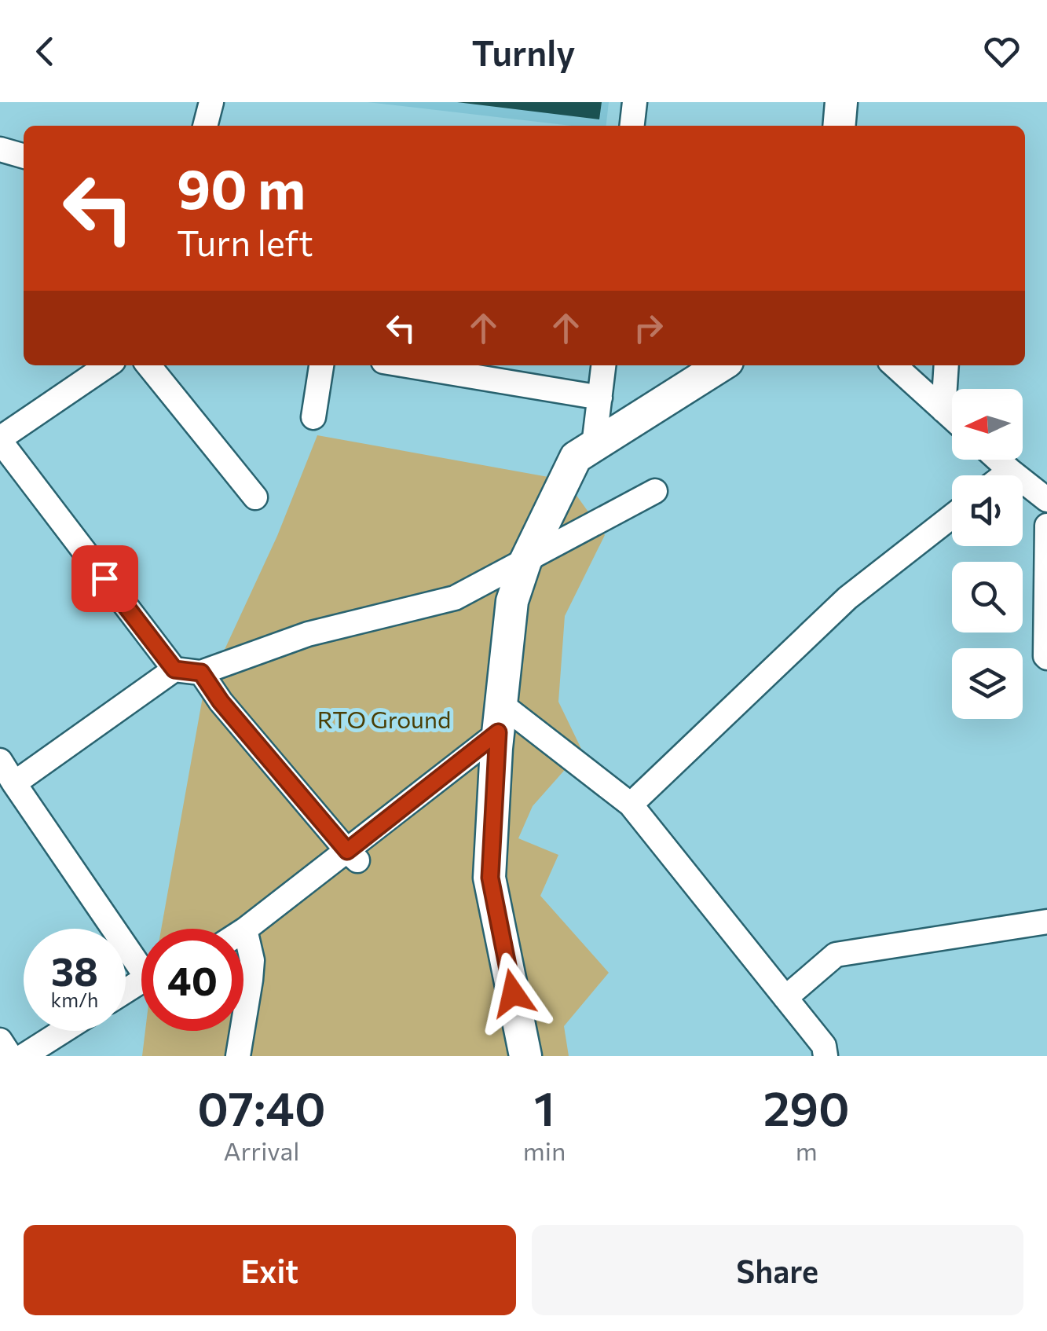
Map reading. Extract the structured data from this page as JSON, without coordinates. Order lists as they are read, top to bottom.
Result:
{
  "parks": ["RTO Ground"],
  "north": "left",
  "page": {
    "header": "Turnly",
    "turn": ["90 m", "Turn left"],
    "speed": "38 km/h",
    "limit": "40",
    "eta": [
      "07:40",
      "Arrival",
      "1",
      "min",
      "290",
      "m"
    ],
    "buttons": ["Exit", "Share"]
  }
}
